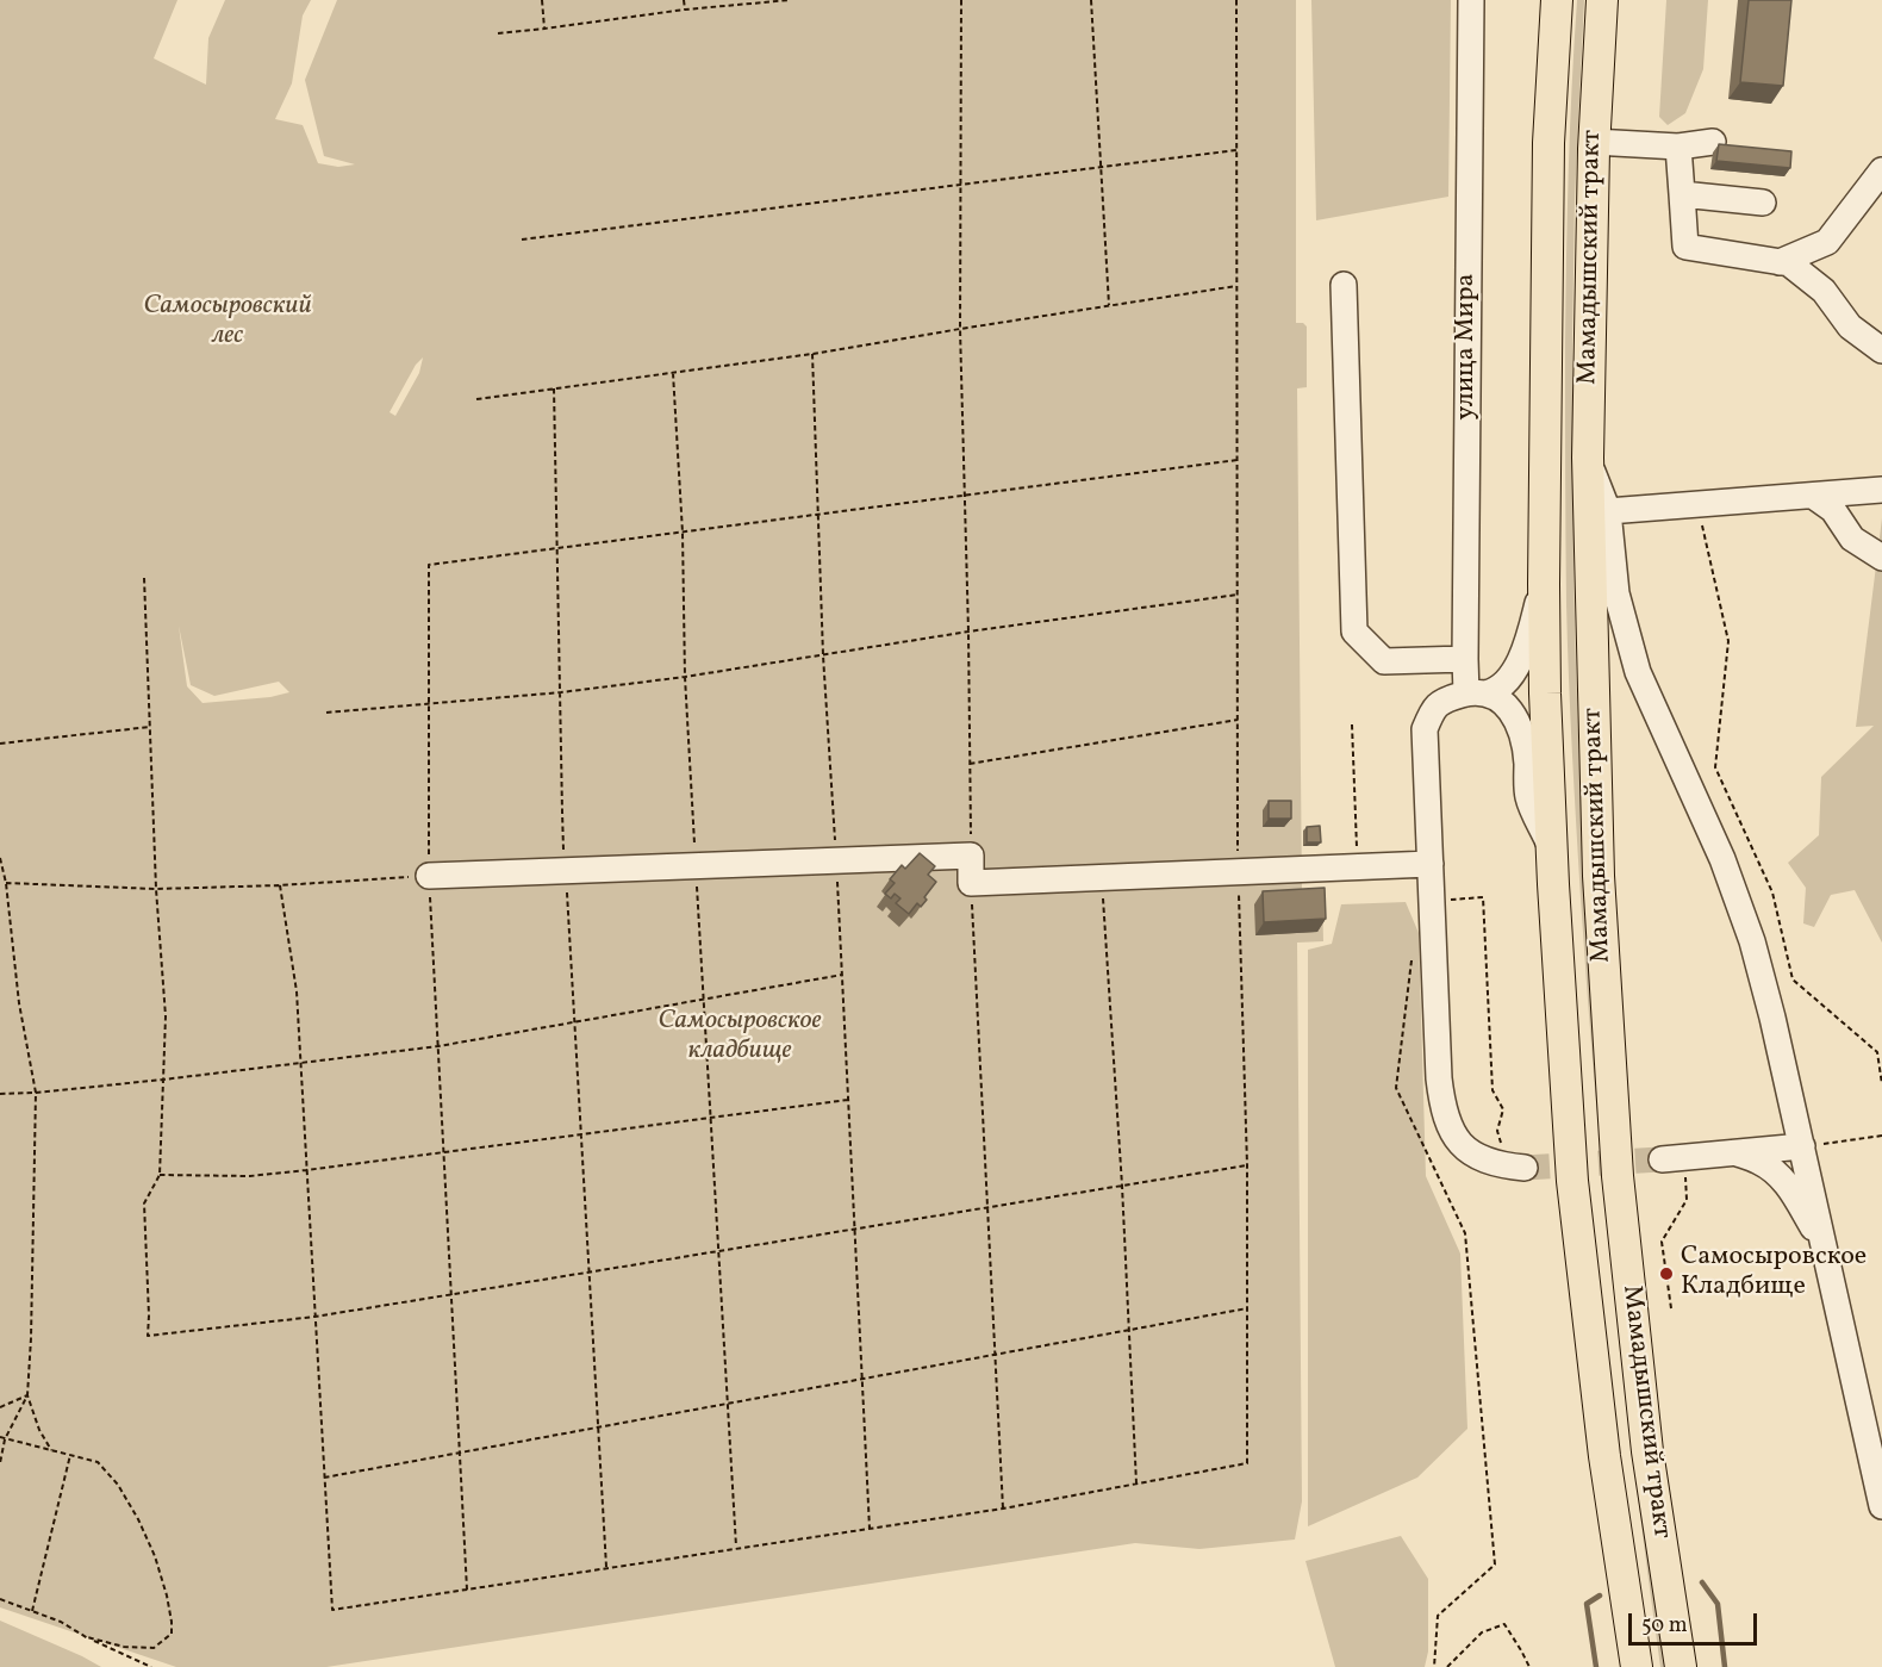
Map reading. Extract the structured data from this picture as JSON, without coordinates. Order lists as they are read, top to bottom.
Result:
{
  "streets": {
    "main road": ["Мамадышский тракт"],
    "street": ["улица Мира"]
  },
  "parks": ["Самосыровский лес", "Самосыровское кладбище"],
  "places": ["Самосыровское Кладбище"],
  "scale_bar": "50 m"
}
